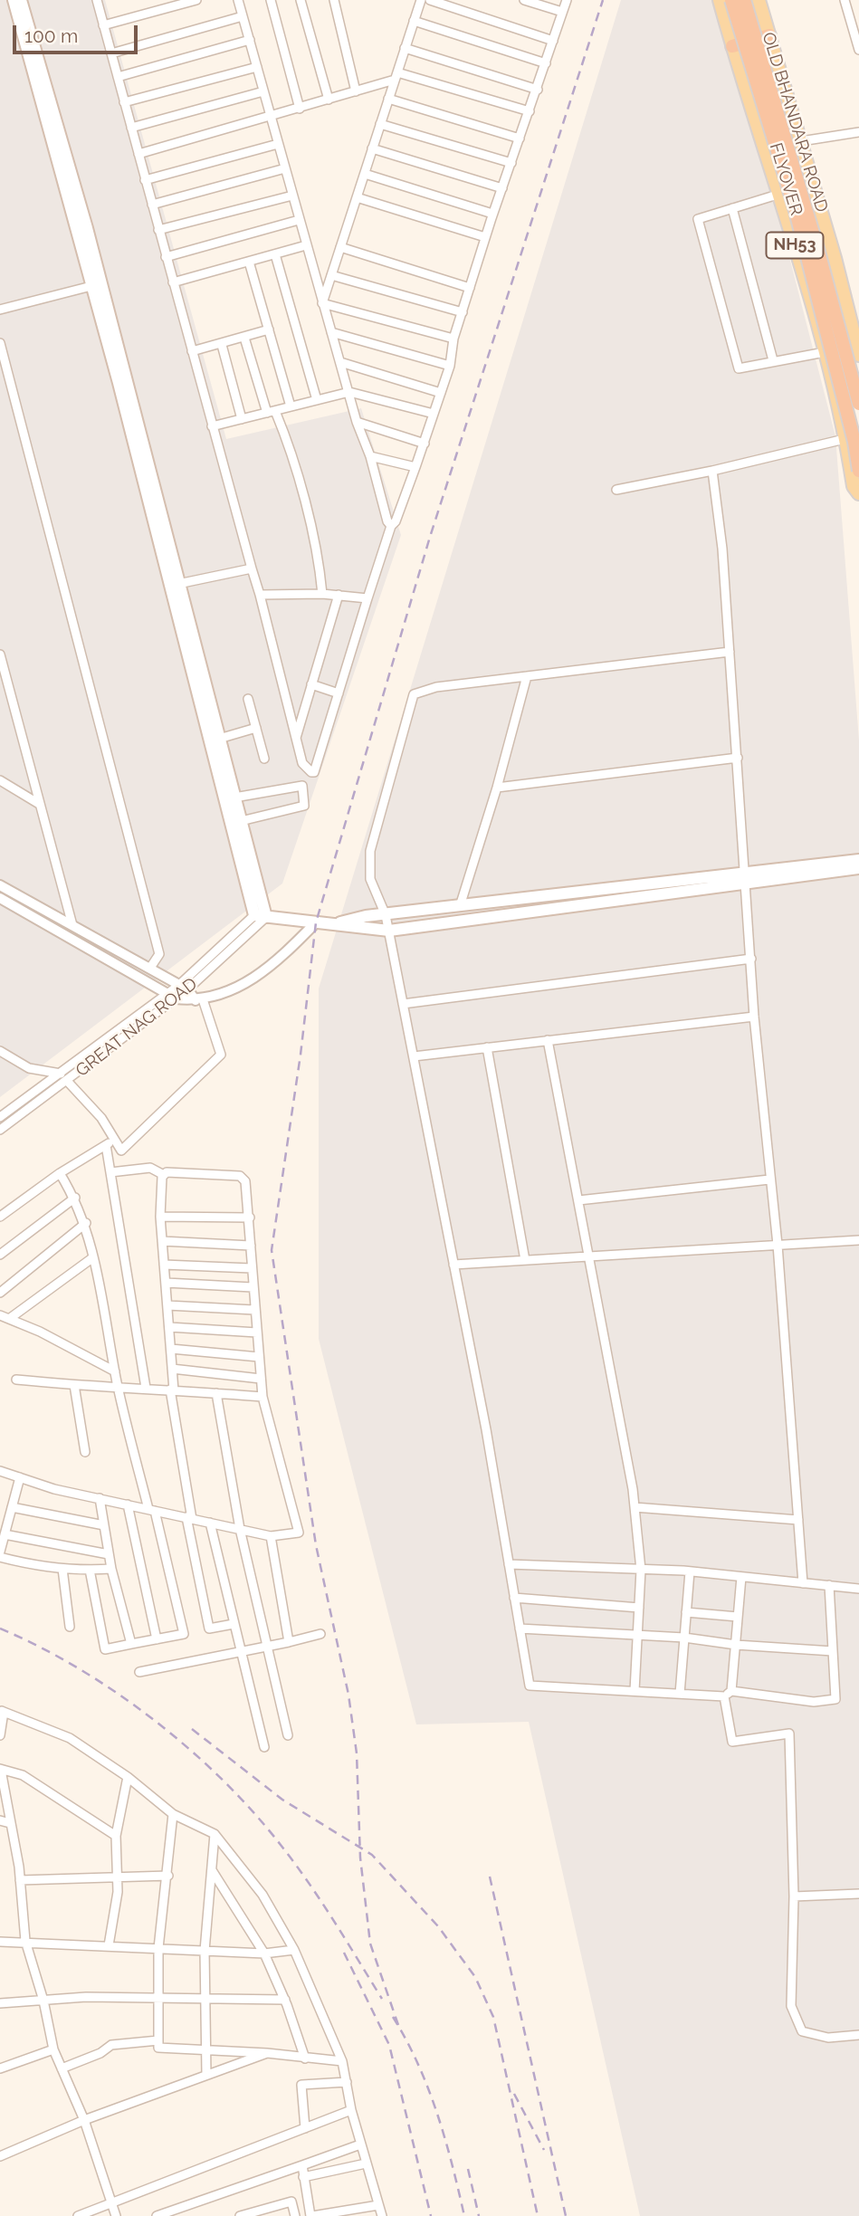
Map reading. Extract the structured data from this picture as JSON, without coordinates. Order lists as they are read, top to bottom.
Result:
{
  "streets": {
    "highway": ["FLYOVER", "NH53"],
    "main road": ["OLD BHANDARA ROAD"],
    "street": ["GREAT NAG ROAD"]
  },
  "scale_bar": "100 m"
}
